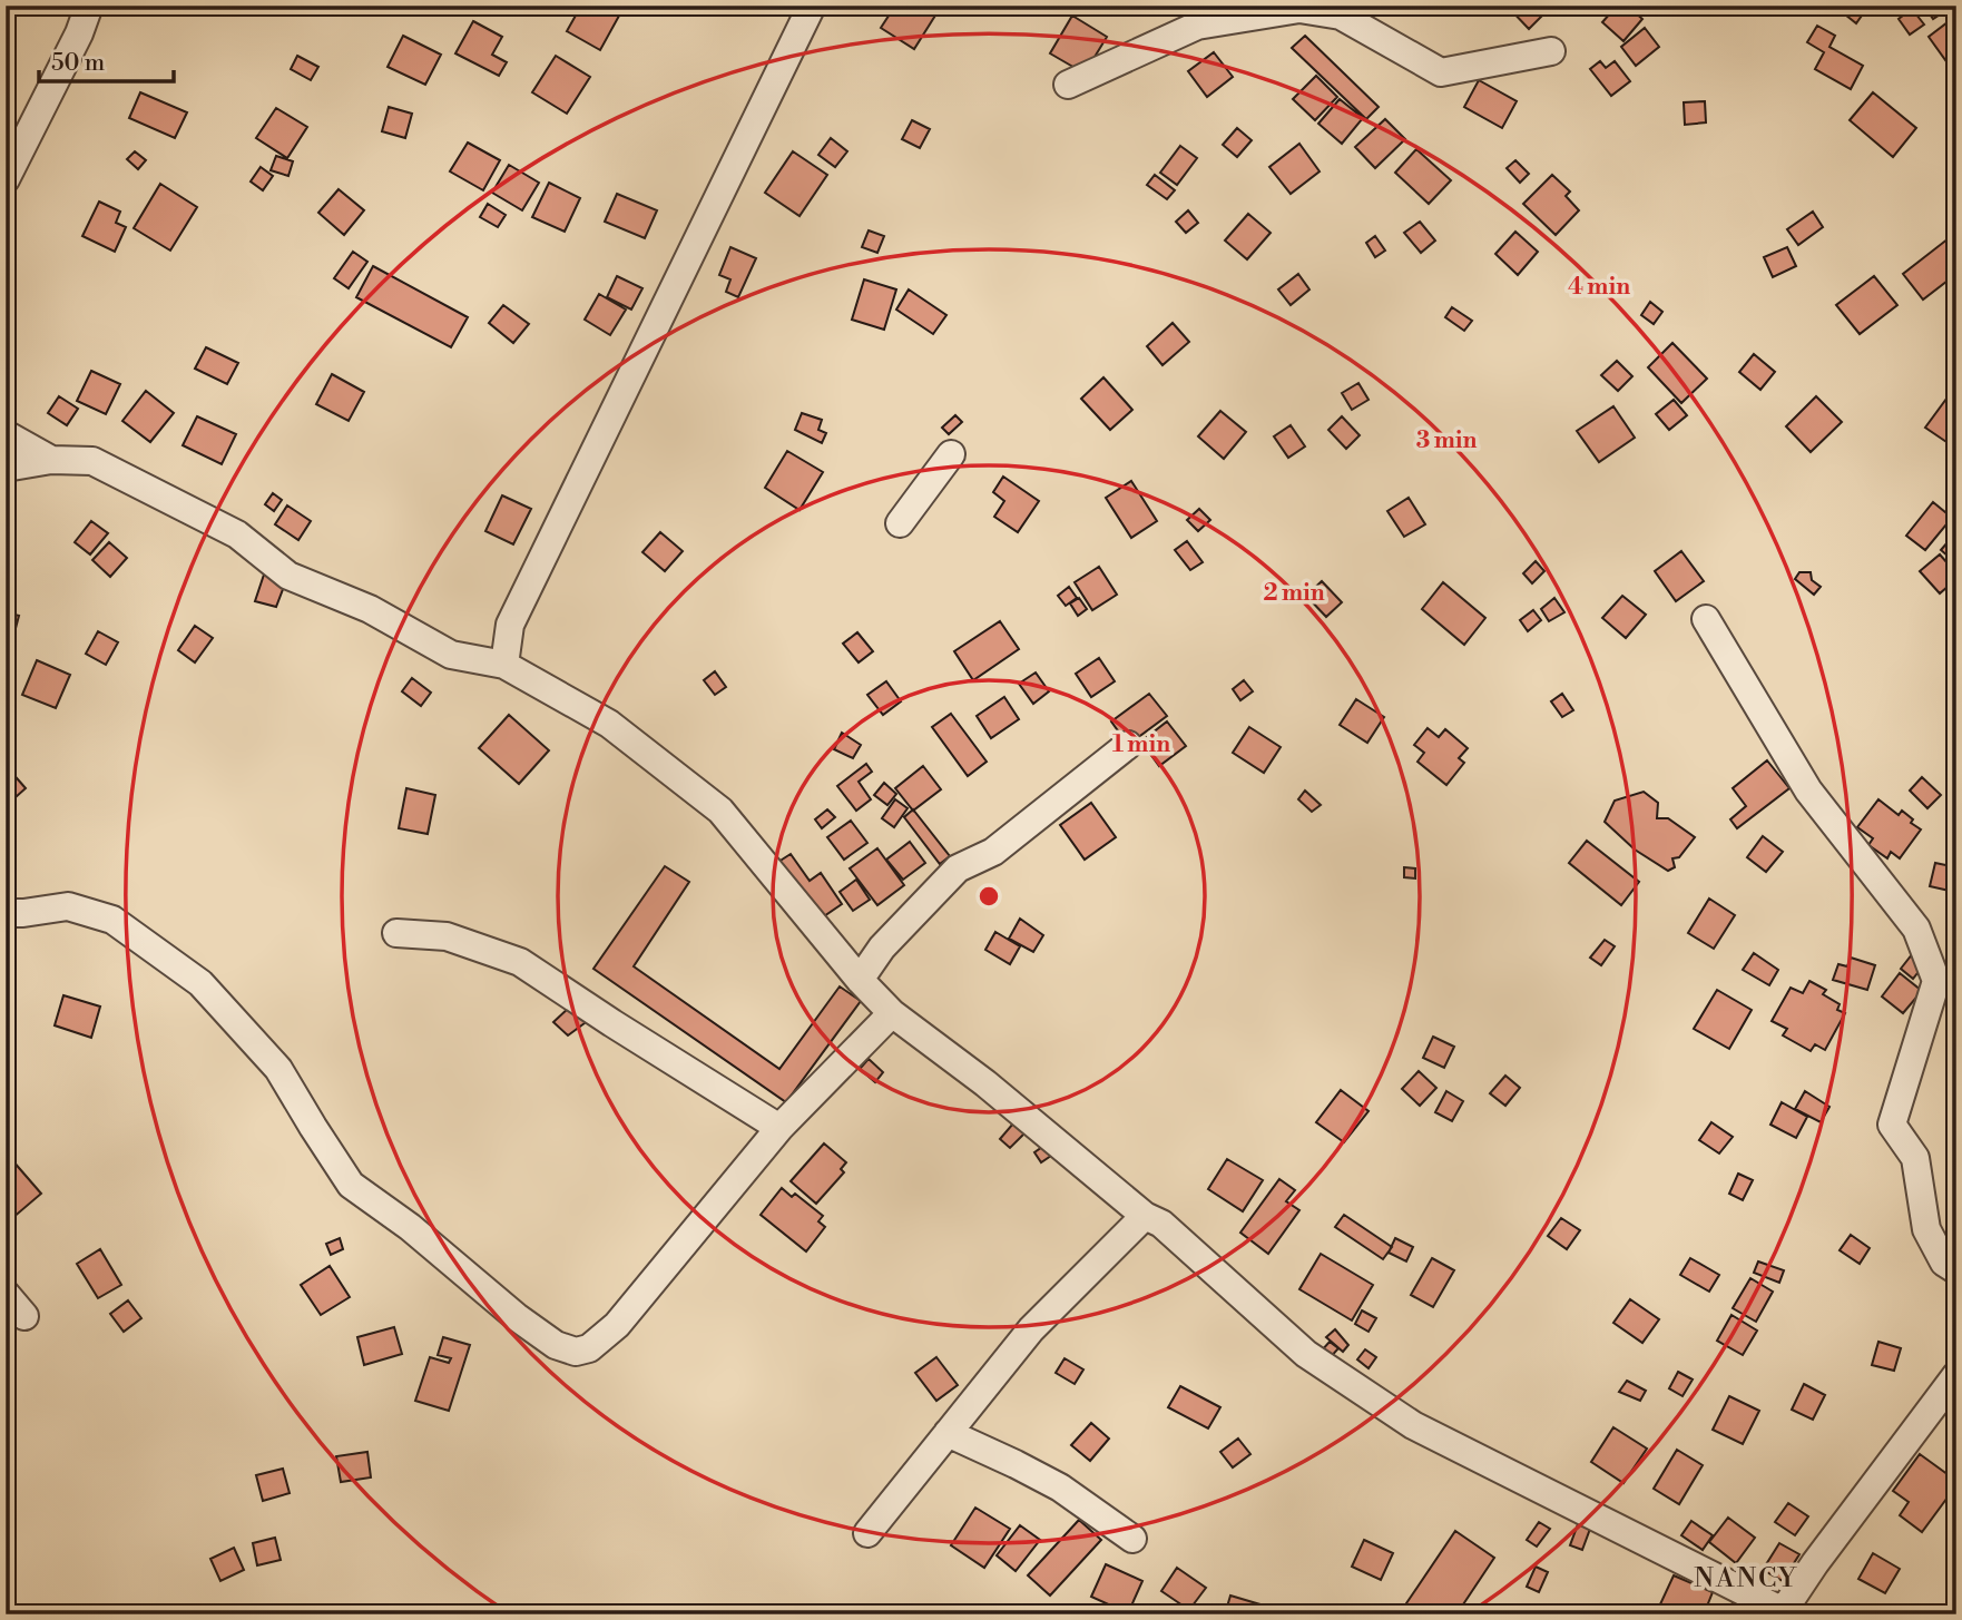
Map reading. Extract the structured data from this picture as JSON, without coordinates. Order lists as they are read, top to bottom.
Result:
{
  "districts": ["NANCY"],
  "scale_bar": "50 m",
  "rings": [
    "4 min",
    "3 min",
    "2 min",
    "1 min"
  ]
}
